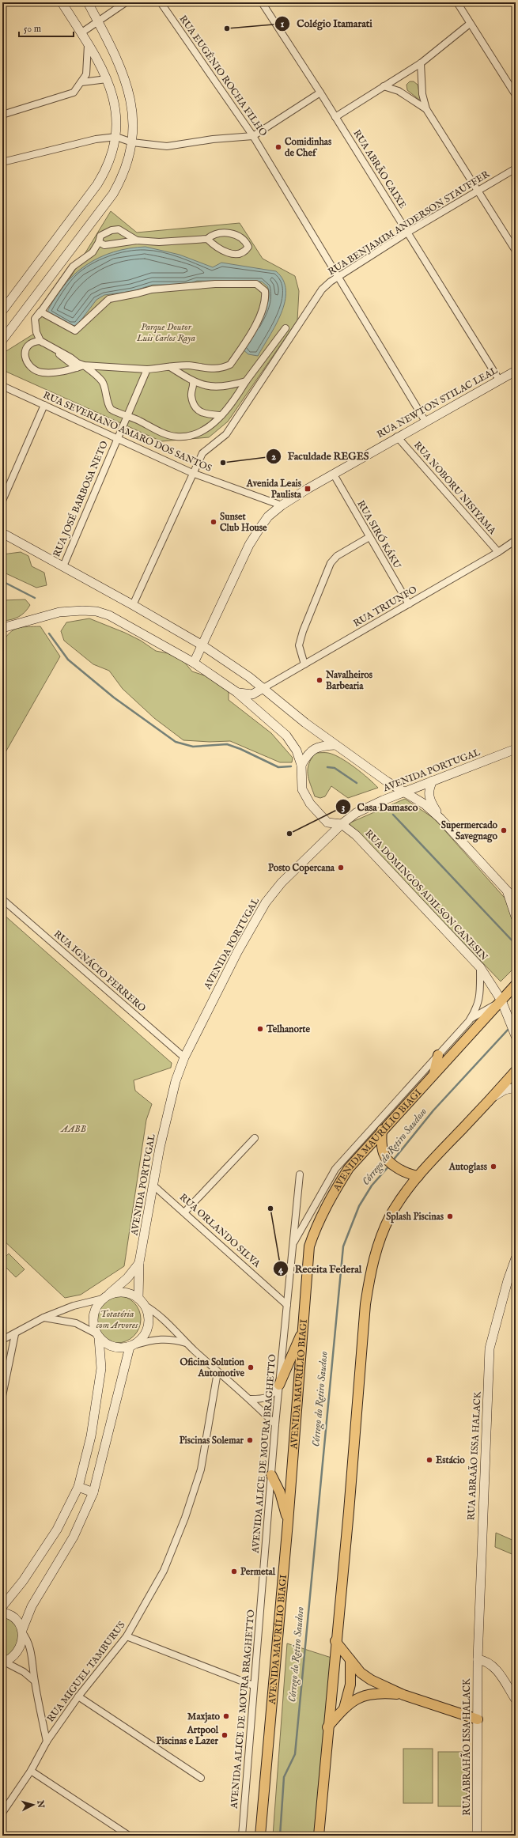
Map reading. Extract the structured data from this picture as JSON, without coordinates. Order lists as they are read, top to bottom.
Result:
{
  "streets": {
    "main road": ["AVENIDA MAURÍLIO BIAGI"],
    "street": [
      "RUA EUGÊNIO ROCHA FILHO",
      "RUA ABRÃO CAIXE",
      "RUA BENJAMIM ANDERSON STAUFFER",
      "RUA NEWTON STILAC LEAL",
      "RUA SEVERIANO AMARO DOS SANTOS",
      "RUA NOBORU NISIYAMA",
      "RUA JOSÉ BARBOSA NETO",
      "RUA SIRÓ KÁKU",
      "RUA TRIUNFO",
      "AVENIDA PORTUGAL",
      "RUA DOMINGOS ADILSON CANESIN",
      "RUA IGNÁCIO FERRERO",
      "RUA ORLANDO SILVA",
      "AVENIDA ALICE DE MOURA BRAGHETTO",
      "RUA ABRAÃO ISSA HALACK",
      "RUA MIGUEL TAMBURUS",
      "RUA ABRAHÃO ISSA HALACK"
    ]
  },
  "crossings": [
    ["RUA EUGÊNIO ROCHA FILHO", "RUA BENJAMIM ANDERSON STAUFFER"],
    ["RUA EUGÊNIO ROCHA FILHO", "RUA NEWTON STILAC LEAL"],
    ["RUA ABRÃO CAIXE", "RUA BENJAMIM ANDERSON STAUFFER"],
    ["RUA ABRÃO CAIXE", "RUA NEWTON STILAC LEAL"],
    ["RUA BENJAMIM ANDERSON STAUFFER", "RUA SEVERIANO AMARO DOS SANTOS"],
    ["RUA NEWTON STILAC LEAL", "RUA SEVERIANO AMARO DOS SANTOS"],
    ["RUA NEWTON STILAC LEAL", "RUA NOBORU NISIYAMA"],
    ["RUA NEWTON STILAC LEAL", "RUA SIRÓ KÁKU"],
    ["RUA SEVERIANO AMARO DOS SANTOS", "RUA JOSÉ BARBOSA NETO"],
    ["RUA NOBORU NISIYAMA", "RUA TRIUNFO"],
    ["RUA SIRÓ KÁKU", "RUA TRIUNFO"],
    ["AVENIDA PORTUGAL", "RUA DOMINGOS ADILSON CANESIN"],
    ["AVENIDA PORTUGAL", "RUA IGNÁCIO FERRERO"],
    ["AVENIDA PORTUGAL", "RUA ORLANDO SILVA"],
    ["RUA DOMINGOS ADILSON CANESIN", "AVENIDA MAURÍLIO BIAGI"],
    ["AVENIDA MAURÍLIO BIAGI", "AVENIDA ALICE DE MOURA BRAGHETTO"],
    ["RUA ORLANDO SILVA", "AVENIDA ALICE DE MOURA BRAGHETTO"],
    ["RUA ABRAÃO ISSA HALACK", "RUA ABRAHÃO ISSA HALACK"]
  ],
  "water": ["Córrego do Retiro Saudoso"],
  "parks": ["Parque Doutor Luis Carlos Raya", "AABB", "Totatória com Arvores"],
  "places": {
    "other": [
      "Colégio Itamarati",
      "Comidinhas de Chef",
      "Faculdade REGES",
      "Sunset Club House",
      "Navalheiros Barbearia",
      "Supermercado Savegnago",
      "Casa Damasco",
      "Posto Copercana",
      "Telhanorte",
      "Autoglass",
      "Receita Federal",
      "Splash Piscinas",
      "Oficina Solution Automotive",
      "Piscinas Solemar",
      "Estácio",
      "Permetal",
      "Maxjato",
      "Artpool Piscinas e Lazer"
    ],
    "transit": ["Avenida Leais Paulista"]
  },
  "scale_bar": "50 m",
  "north": "right"
}
